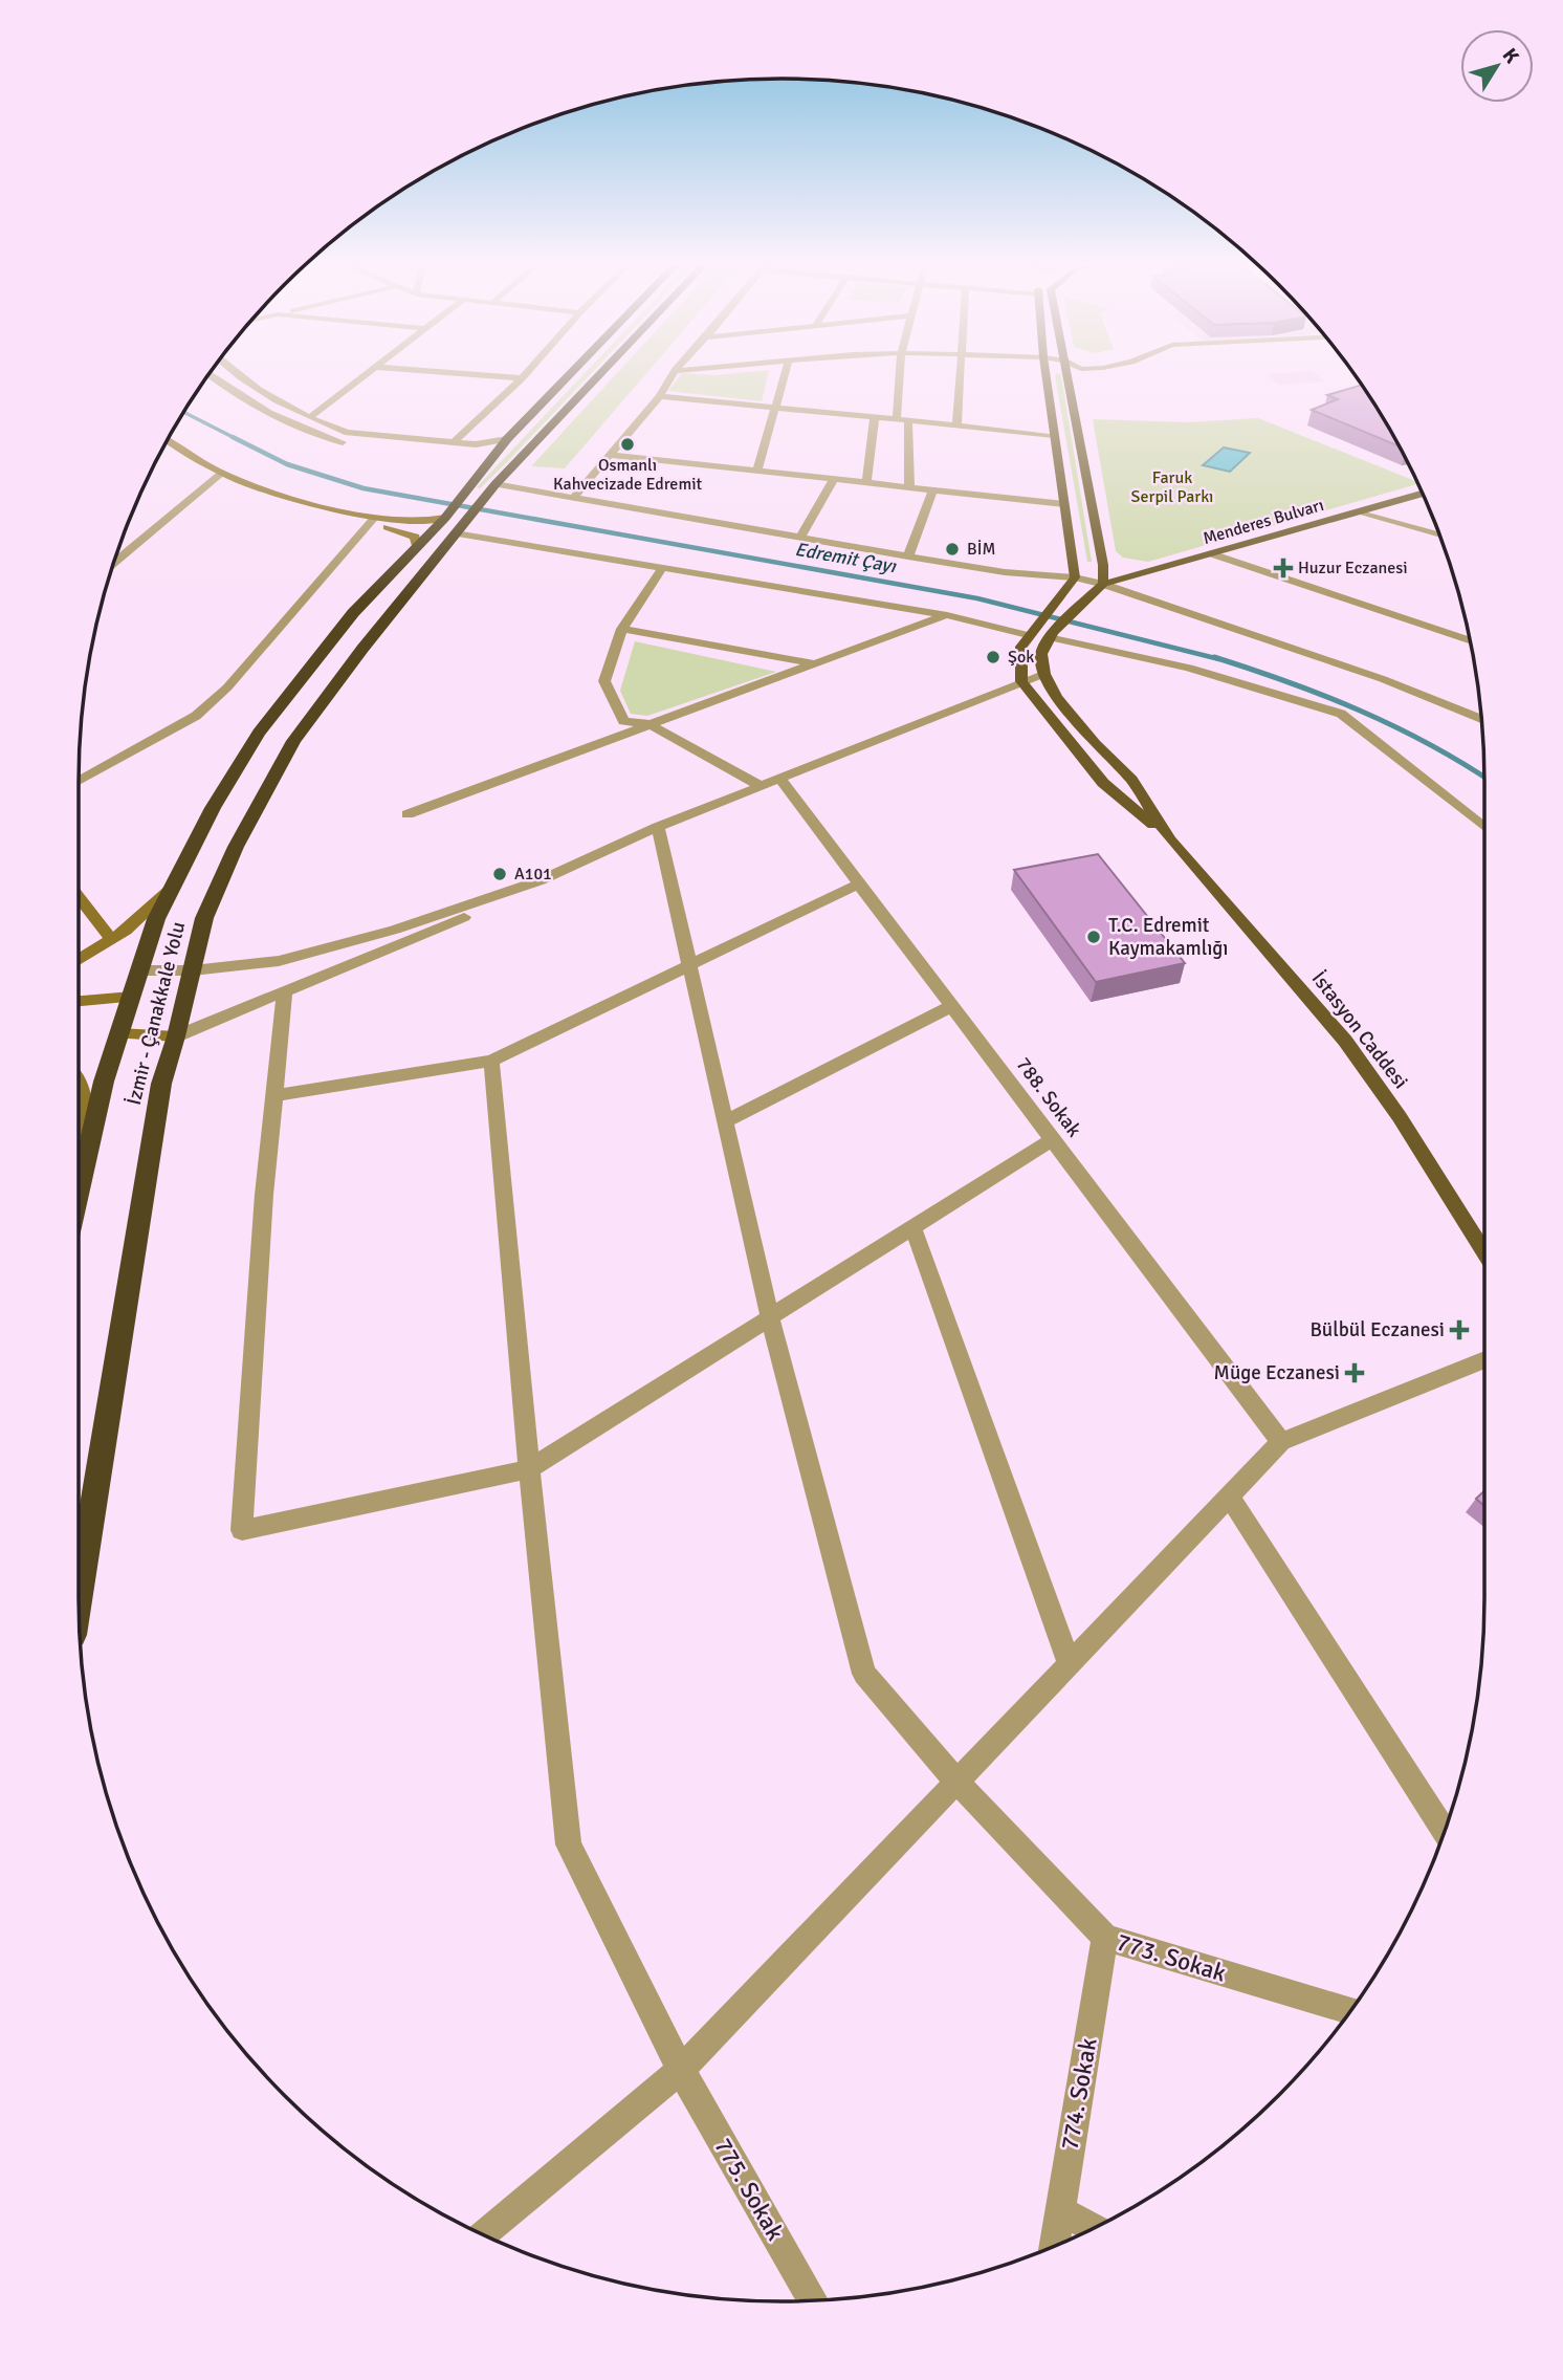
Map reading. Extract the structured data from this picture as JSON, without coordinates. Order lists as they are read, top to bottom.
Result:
{
  "streets": {
    "highway": ["İzmir - Çanakkale Yolu"],
    "main road": ["Menderes Bulvarı", "İstasyon Caddesi"],
    "street": [
      "788. Sokak",
      "773. Sokak",
      "774. Sokak",
      "775. Sokak"
    ]
  },
  "crossings": [
    ["773. Sokak", "774. Sokak"]
  ],
  "water": ["Edremit Çayı"],
  "parks": ["Faruk Serpil Parkı"],
  "places": {
    "other": [
      "Osmanlı Kahvecizade Edremit",
      "BİM",
      "Şok",
      "A101",
      "T.C. Edremit Kaymakamlığı"
    ],
    "health": ["Huzur Eczanesi", "Bülbül Eczanesi", "Müge Eczanesi"]
  },
  "north": "top right"
}
